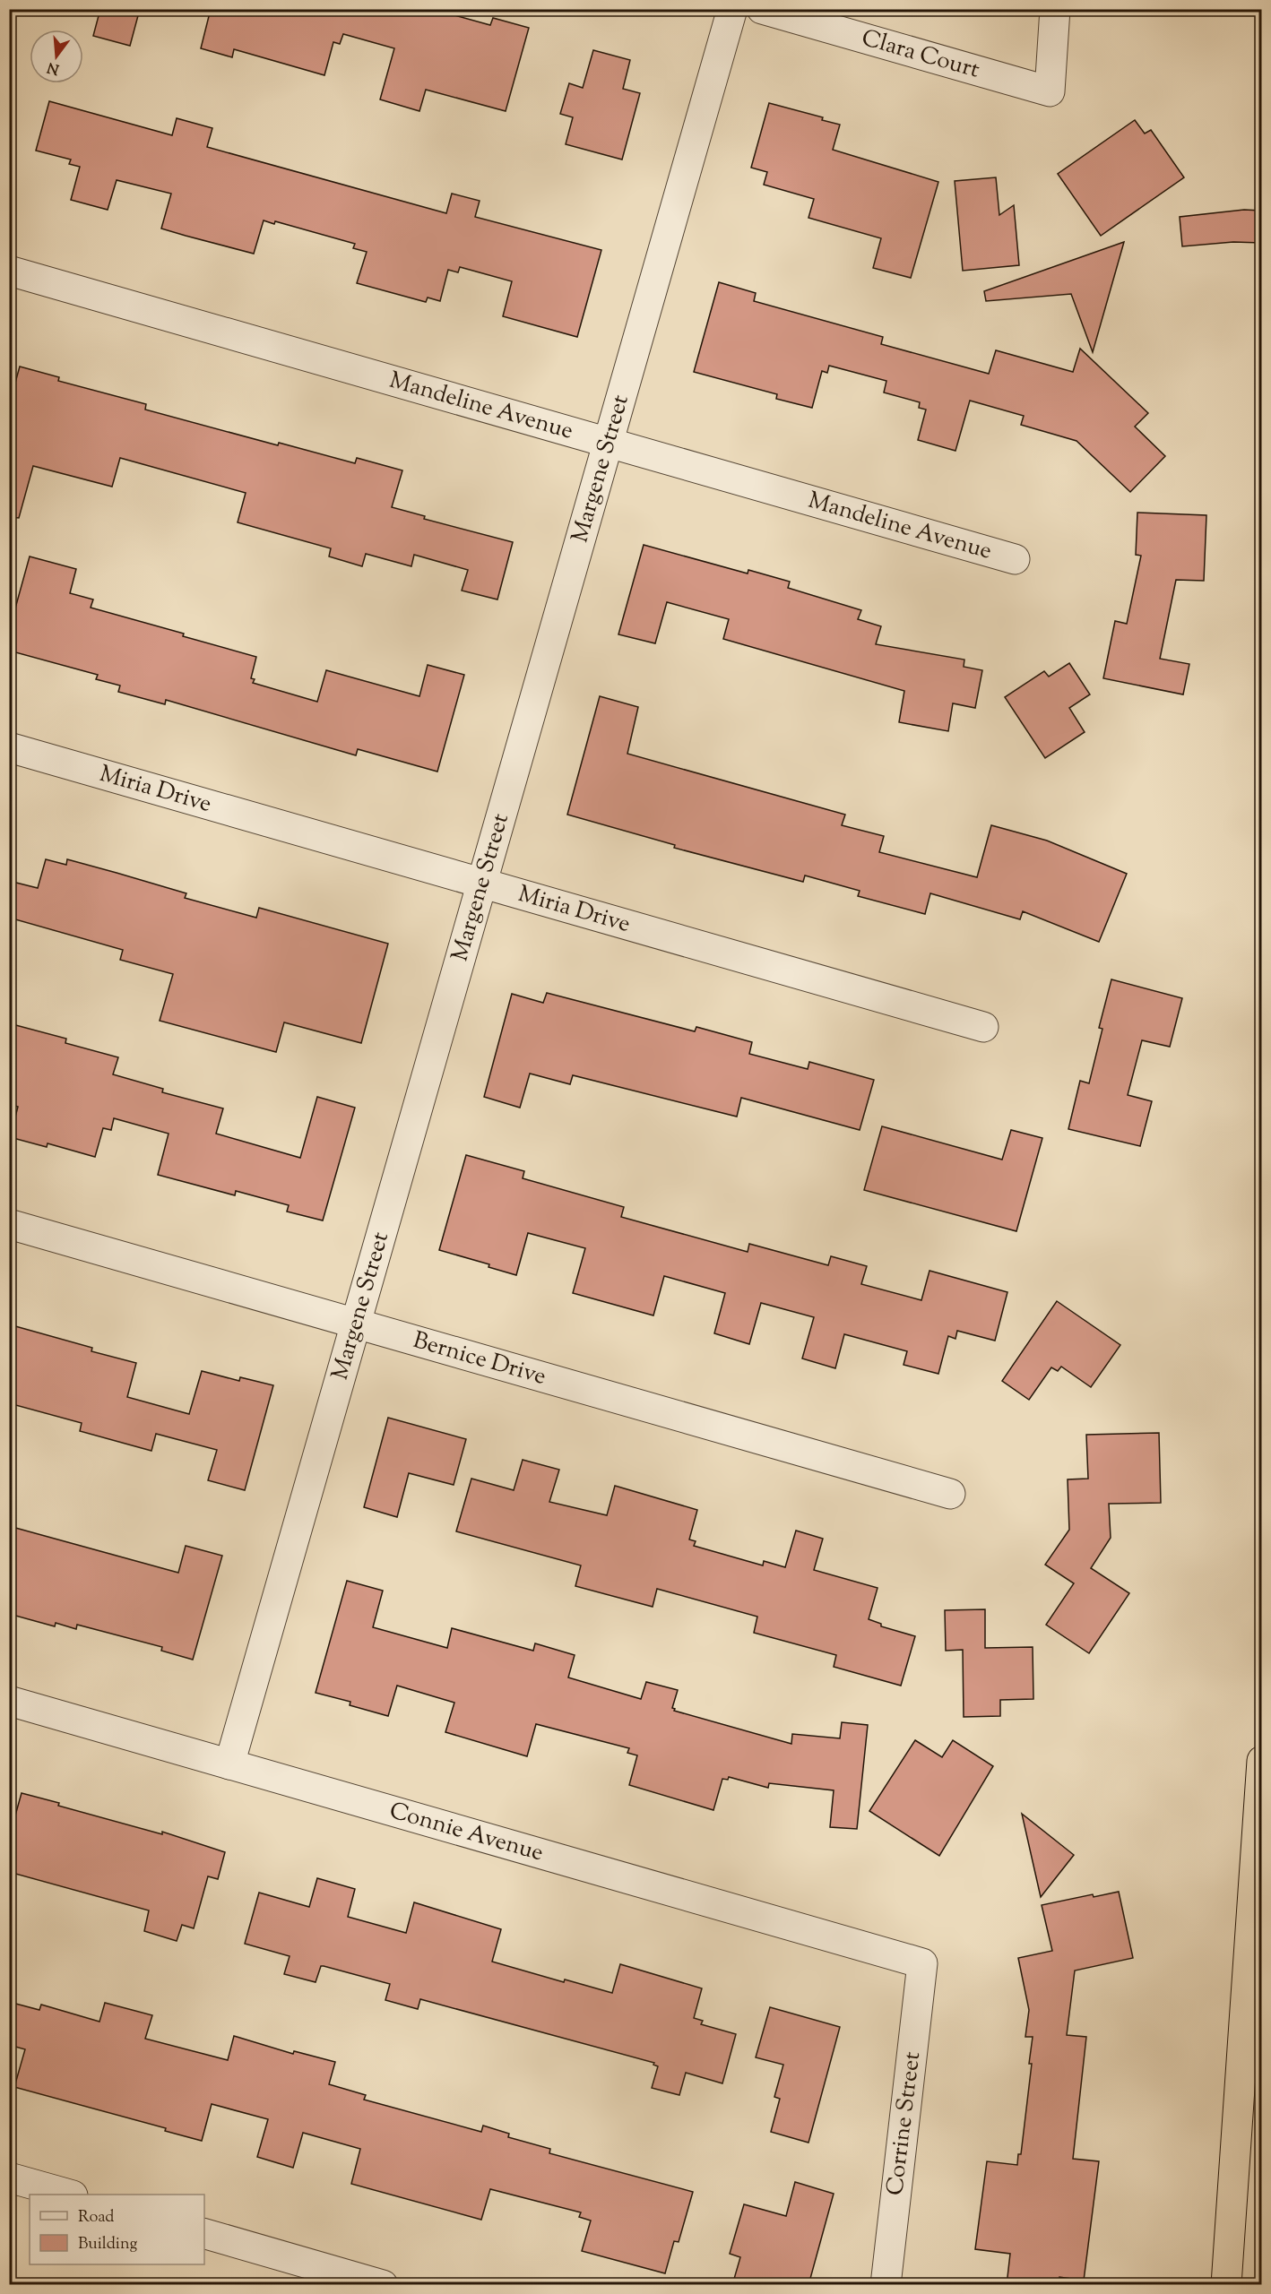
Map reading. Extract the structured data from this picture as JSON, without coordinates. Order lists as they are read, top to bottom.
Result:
{
  "streets": {
    "street": [
      "Clara Court",
      "Mandeline Avenue",
      "Margene Street",
      "Miria Drive",
      "Bernice Drive",
      "Connie Avenue",
      "Corrine Street"
    ]
  },
  "crossings": [
    ["Mandeline Avenue", "Margene Street"],
    ["Margene Street", "Miria Drive"],
    ["Margene Street", "Bernice Drive"],
    ["Margene Street", "Connie Avenue"],
    ["Connie Avenue", "Corrine Street"]
  ],
  "legend": ["Road", "Building"],
  "north": "bottom"
}
